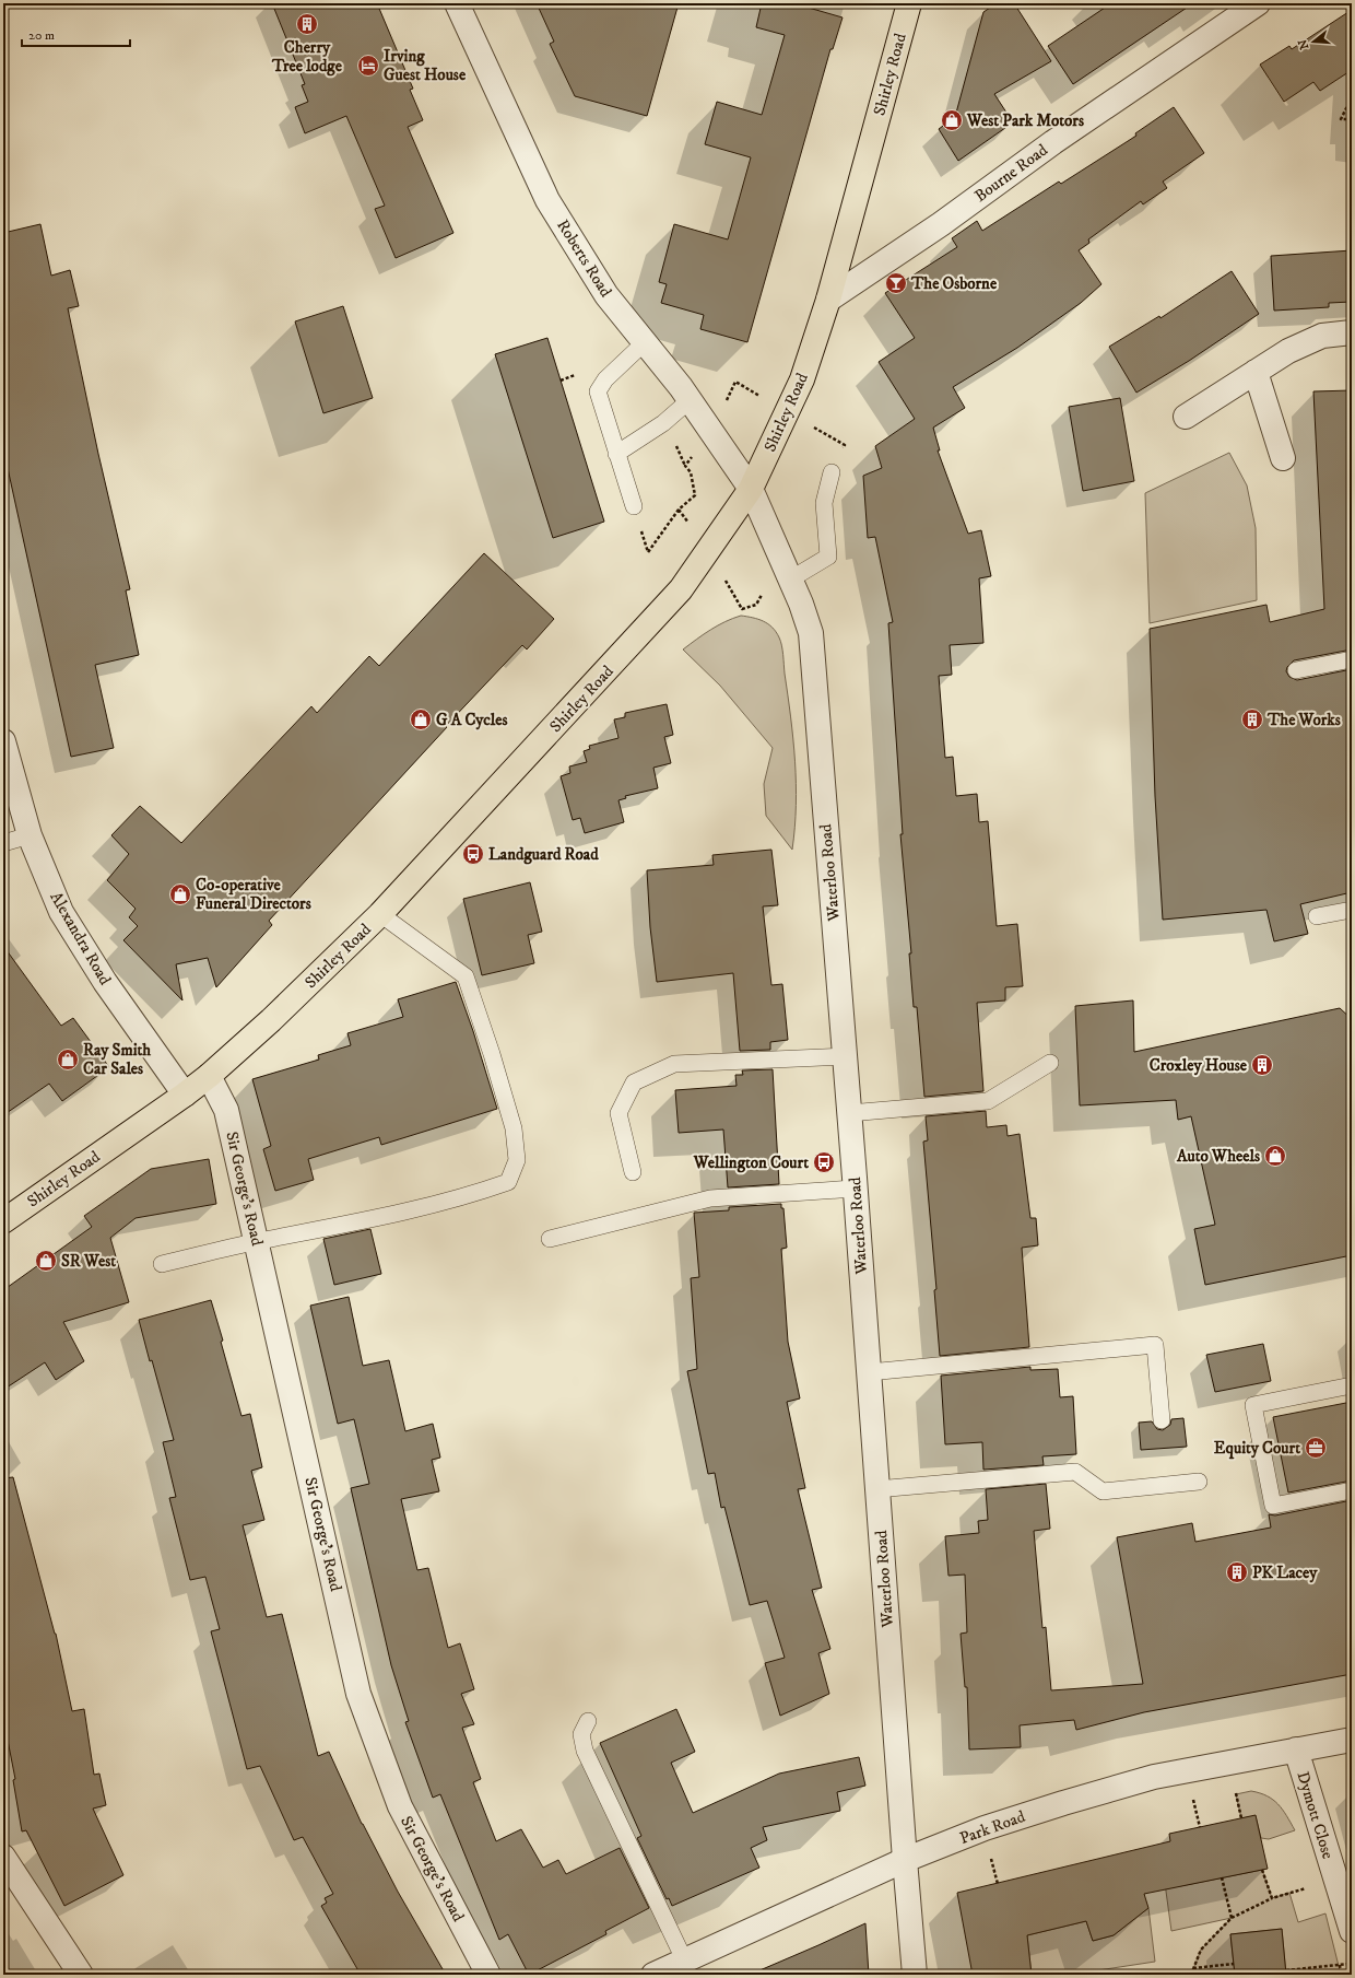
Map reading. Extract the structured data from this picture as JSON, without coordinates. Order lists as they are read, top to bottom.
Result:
{
  "streets": {
    "main road": ["Shirley Road"],
    "street": [
      "Bourne Road",
      "Roberts Road",
      "Waterloo Road",
      "Alexandra Road",
      "Sir George's Road",
      "Dymott Close",
      "Park Road"
    ]
  },
  "crossings": [
    ["Shirley Road", "Bourne Road"],
    ["Shirley Road", "Roberts Road"],
    ["Shirley Road", "Waterloo Road"],
    ["Shirley Road", "Alexandra Road"],
    ["Shirley Road", "Sir George's Road"],
    ["Roberts Road", "Waterloo Road"],
    ["Waterloo Road", "Park Road"],
    ["Dymott Close", "Park Road"]
  ],
  "places": {
    "building": [
      "Cherry Tree lodge",
      "The Works",
      "Croxley House",
      "PK Lacey"
    ],
    "hotel": ["Irving Guest House"],
    "shop": [
      "West Park Motors",
      "G A Cycles",
      "Co-operative Funeral Directors",
      "Ray Smith Car Sales",
      "Auto Wheels",
      "SR West"
    ],
    "bar": ["The Osborne"],
    "bus stop": ["Landguard Road", "Wellington Court"],
    "office": ["Equity Court"]
  },
  "scale_bar": "20 m",
  "north": "left"
}
